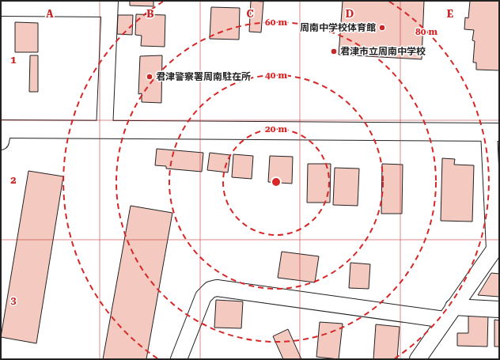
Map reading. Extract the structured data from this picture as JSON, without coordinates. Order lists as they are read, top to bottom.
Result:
{
  "places": ["周南中学校体育館", "君津市立周南中学校", "君津警察署周南駐在所"],
  "grid": {
    "columns": [
      "A",
      "B",
      "C",
      "D",
      "E"
    ],
    "rows": ["1", "2", "3"]
  },
  "rings": [
    "60 m",
    "80 m",
    "40 m",
    "20 m"
  ]
}
